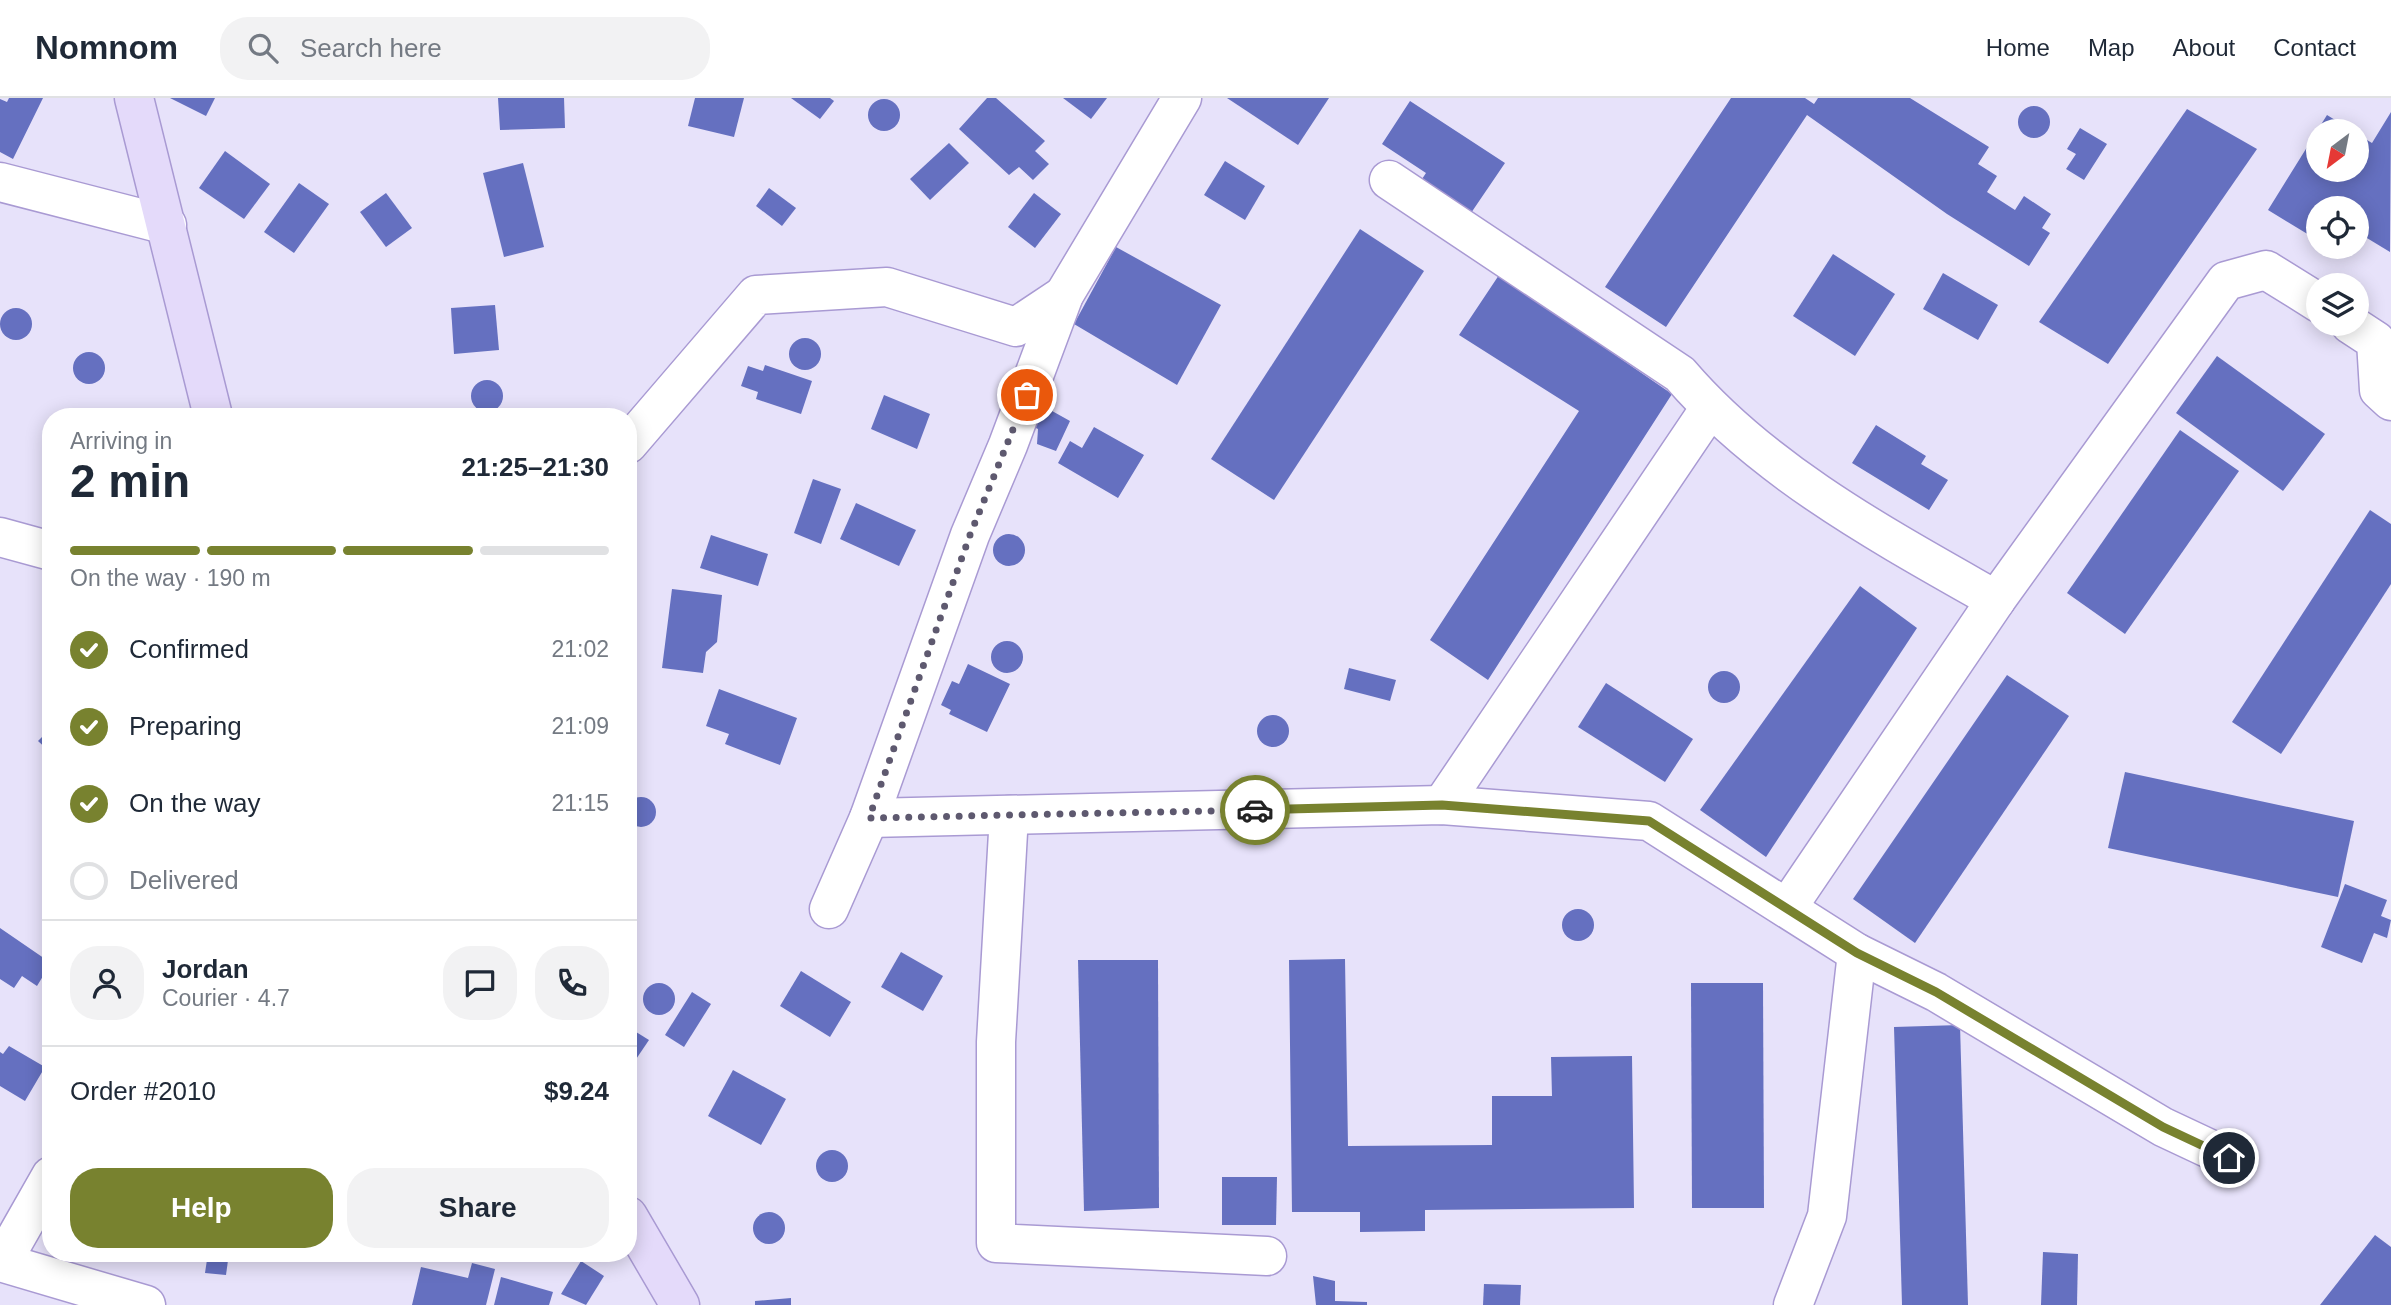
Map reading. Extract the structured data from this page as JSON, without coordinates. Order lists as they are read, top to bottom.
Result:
{
  "north": "bottom left",
  "page": {
    "header": "Nomnom",
    "search": "Search here",
    "nav": [
      "Home",
      "Map",
      "About",
      "Contact"
    ],
    "heading": ["2 min", "Arriving in", "21:25–21:30"],
    "panel": [
      "Jordan",
      "Courier · 4.7",
      "Order #2010",
      "$9.24"
    ],
    "bar": "On the way · 190 m",
    "list": [
      ["Confirmed", "21:02"],
      ["Preparing", "21:09"],
      ["On the way", "21:15"],
      "Delivered"
    ],
    "buttons": ["Help", "Share"]
  }
}
